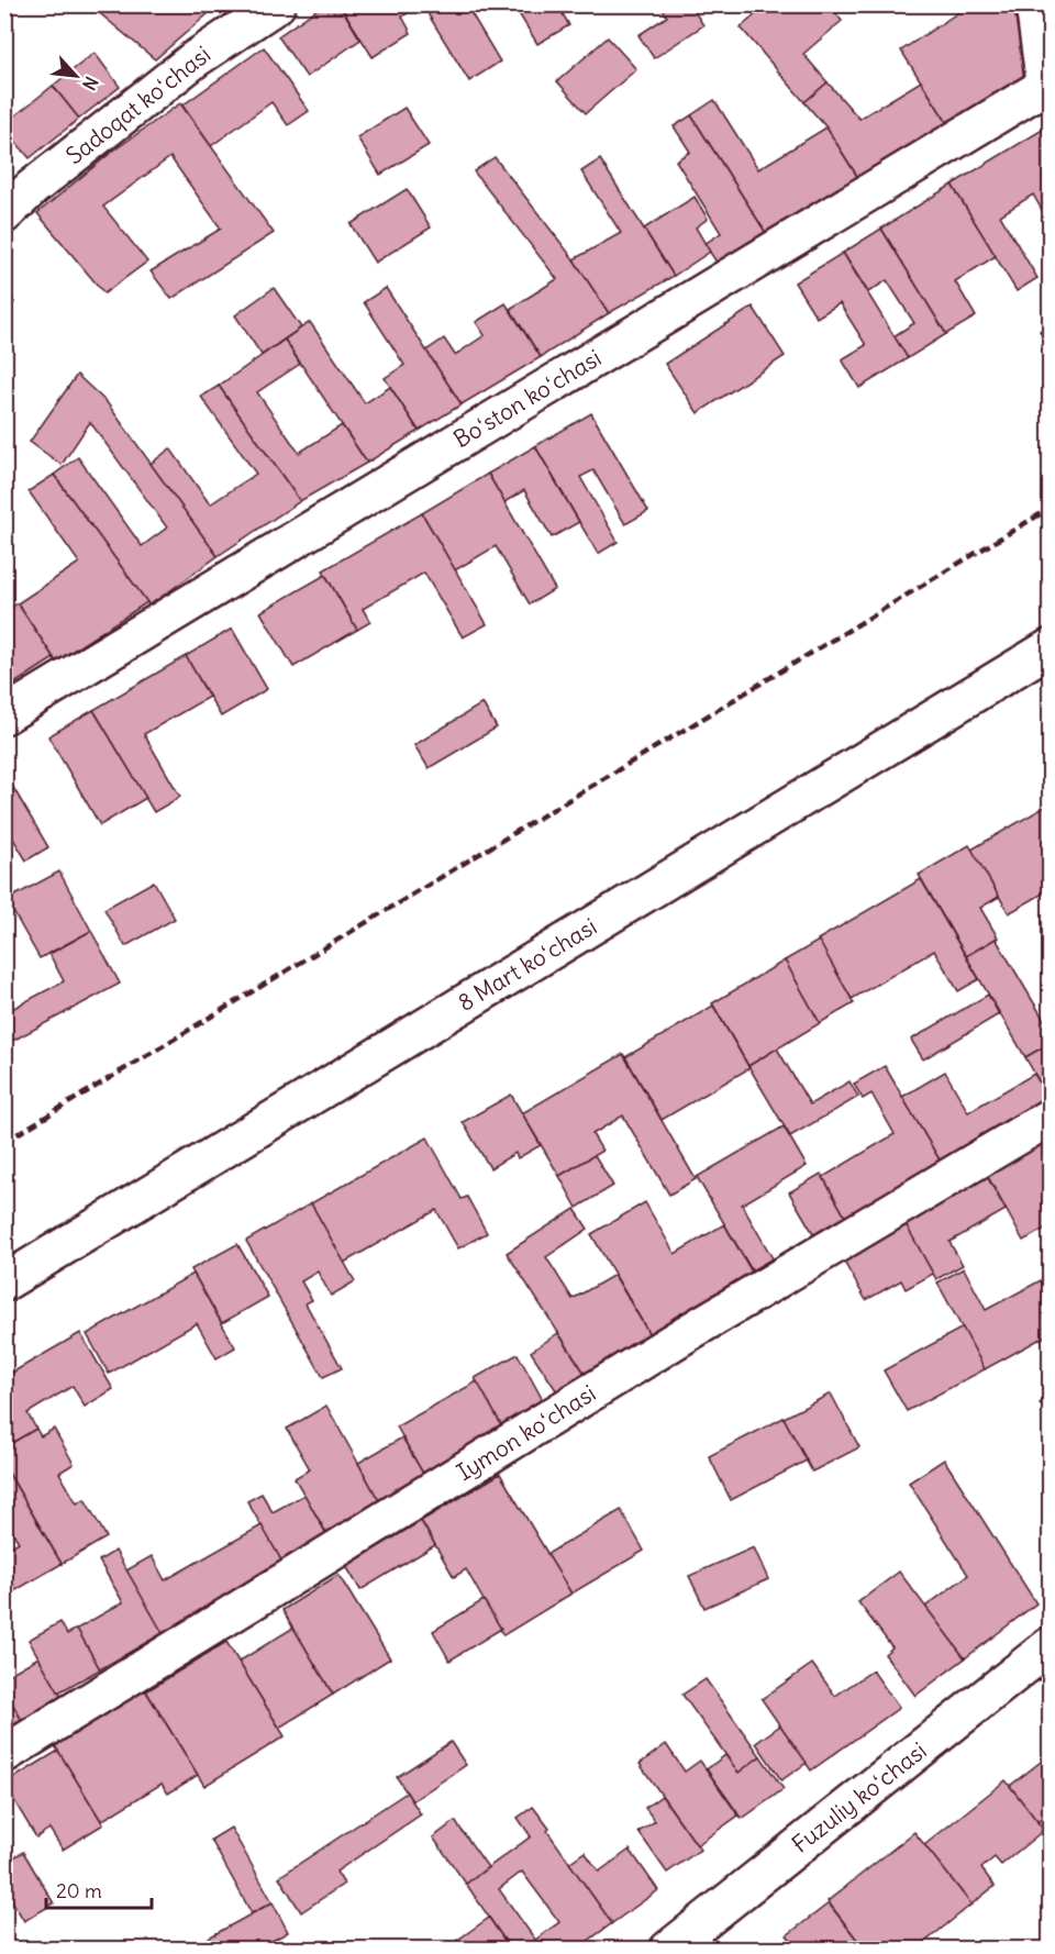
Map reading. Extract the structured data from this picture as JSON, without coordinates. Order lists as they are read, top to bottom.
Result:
{
  "streets": {
    "street": [
      "Sadoqat koʻchasi",
      "Boʻston koʻchasi",
      "8 Mart koʻchasi",
      "Iymon koʻchasi",
      "Fuzuliy koʻchasi"
    ]
  },
  "scale_bar": "20 m",
  "north": "bottom right"
}
